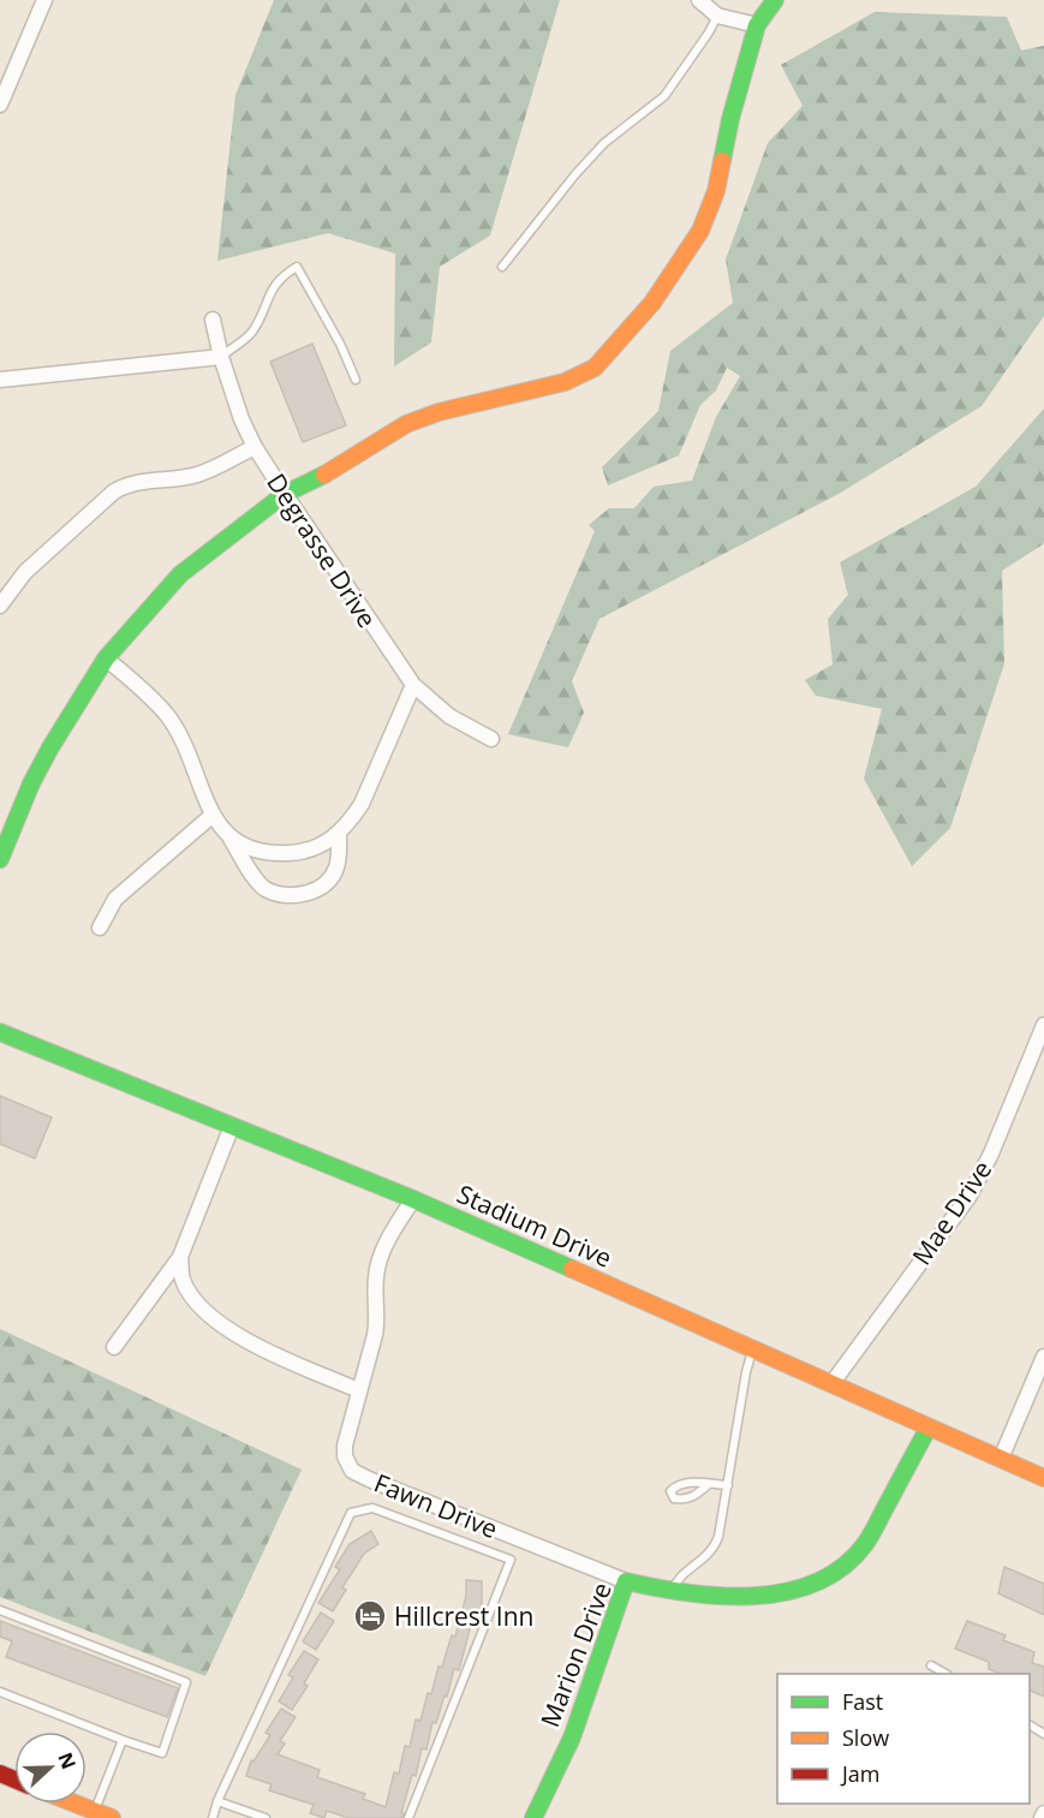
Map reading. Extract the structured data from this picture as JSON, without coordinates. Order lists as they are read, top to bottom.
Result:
{
  "streets": {
    "street": [
      "Degrasse Drive",
      "Mae Drive",
      "Stadium Drive",
      "Fawn Drive",
      "Marion Drive"
    ]
  },
  "crossings": [
    ["Mae Drive", "Stadium Drive"],
    ["Stadium Drive", "Fawn Drive"],
    ["Stadium Drive", "Marion Drive"],
    ["Fawn Drive", "Marion Drive"]
  ],
  "places": {
    "hotel": ["Hillcrest Inn"]
  },
  "legend": ["Fast", "Slow", "Jam"],
  "north": "right"
}
